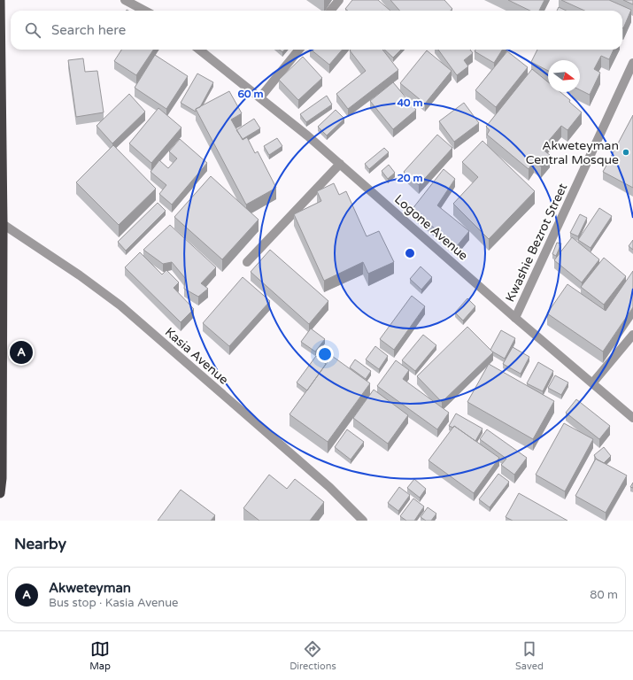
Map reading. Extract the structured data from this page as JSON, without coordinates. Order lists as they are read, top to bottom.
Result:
{
  "streets": {
    "street": ["Logone Avenue", "Kwashie Bezrot Street", "Kasia Avenue"]
  },
  "crossings": [
    ["Logone Avenue", "Kwashie Bezrot Street"]
  ],
  "places": ["Akweteyman Central Mosque"],
  "north": "right",
  "page": {
    "search": "Search here",
    "pins": "A",
    "heading": "Nearby",
    "list": [
      {
        "mark": "A",
        "name": "Akweteyman",
        "note": "Bus stop · Kasia Avenue",
        "value": "80 m"
      }
    ],
    "nav": ["Map", "Directions", "Saved"]
  },
  "rings": ["60 m", "40 m", "20 m"]
}
